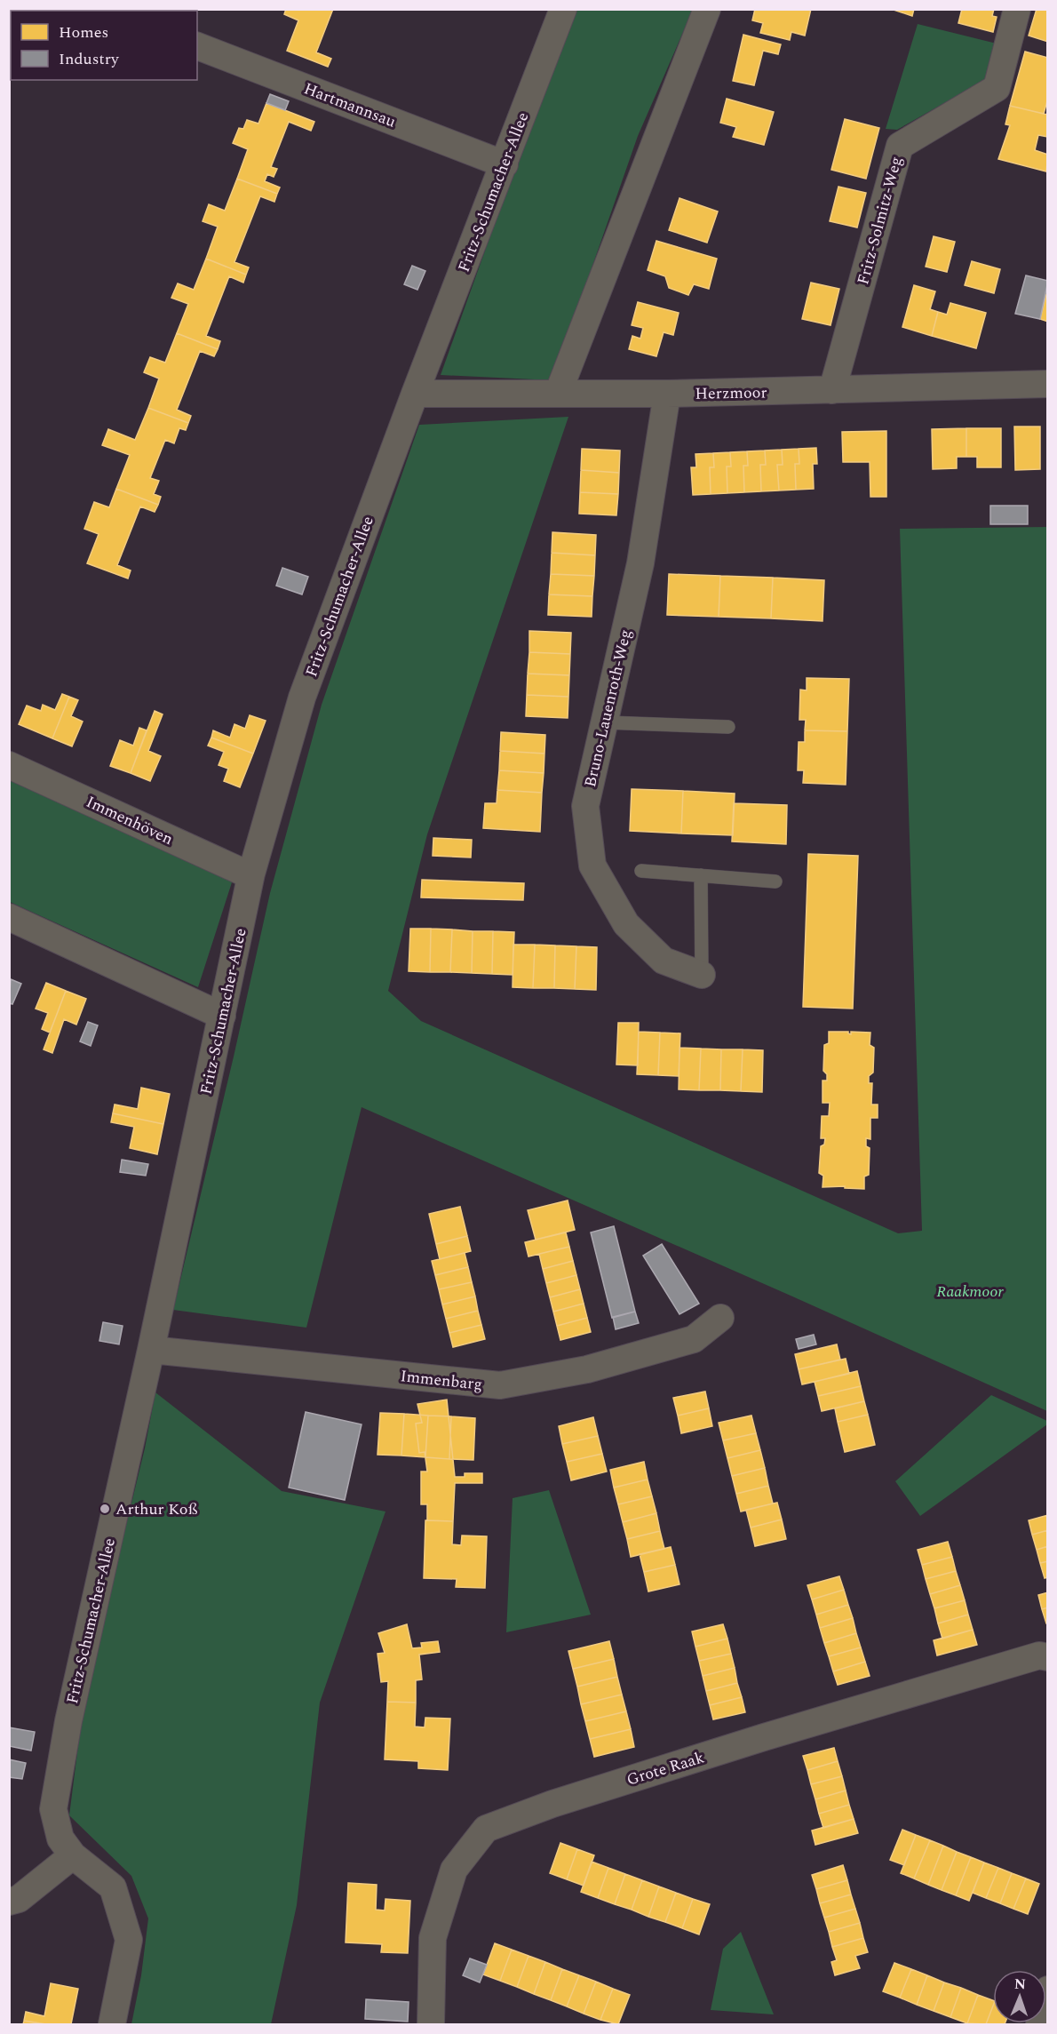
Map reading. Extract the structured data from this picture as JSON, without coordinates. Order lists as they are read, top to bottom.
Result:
{
  "streets": {
    "street": [
      "Hartmannsau",
      "Fritz-Schumacher-Allee",
      "Fritz-Solmitz-Weg",
      "Herzmoor",
      "Bruno-Lauenroth-Weg",
      "Immenhöven",
      "Immenbarg",
      "Grote Raak"
    ]
  },
  "crossings": [
    ["Hartmannsau", "Fritz-Schumacher-Allee"],
    ["Fritz-Schumacher-Allee", "Herzmoor"],
    ["Fritz-Schumacher-Allee", "Immenhöven"],
    ["Fritz-Schumacher-Allee", "Immenbarg"],
    ["Fritz-Solmitz-Weg", "Herzmoor"],
    ["Herzmoor", "Bruno-Lauenroth-Weg"]
  ],
  "parks": ["Raakmoor"],
  "places": ["Arthur Koß"],
  "legend": ["Homes", "Industry"],
  "north": "top"
}
